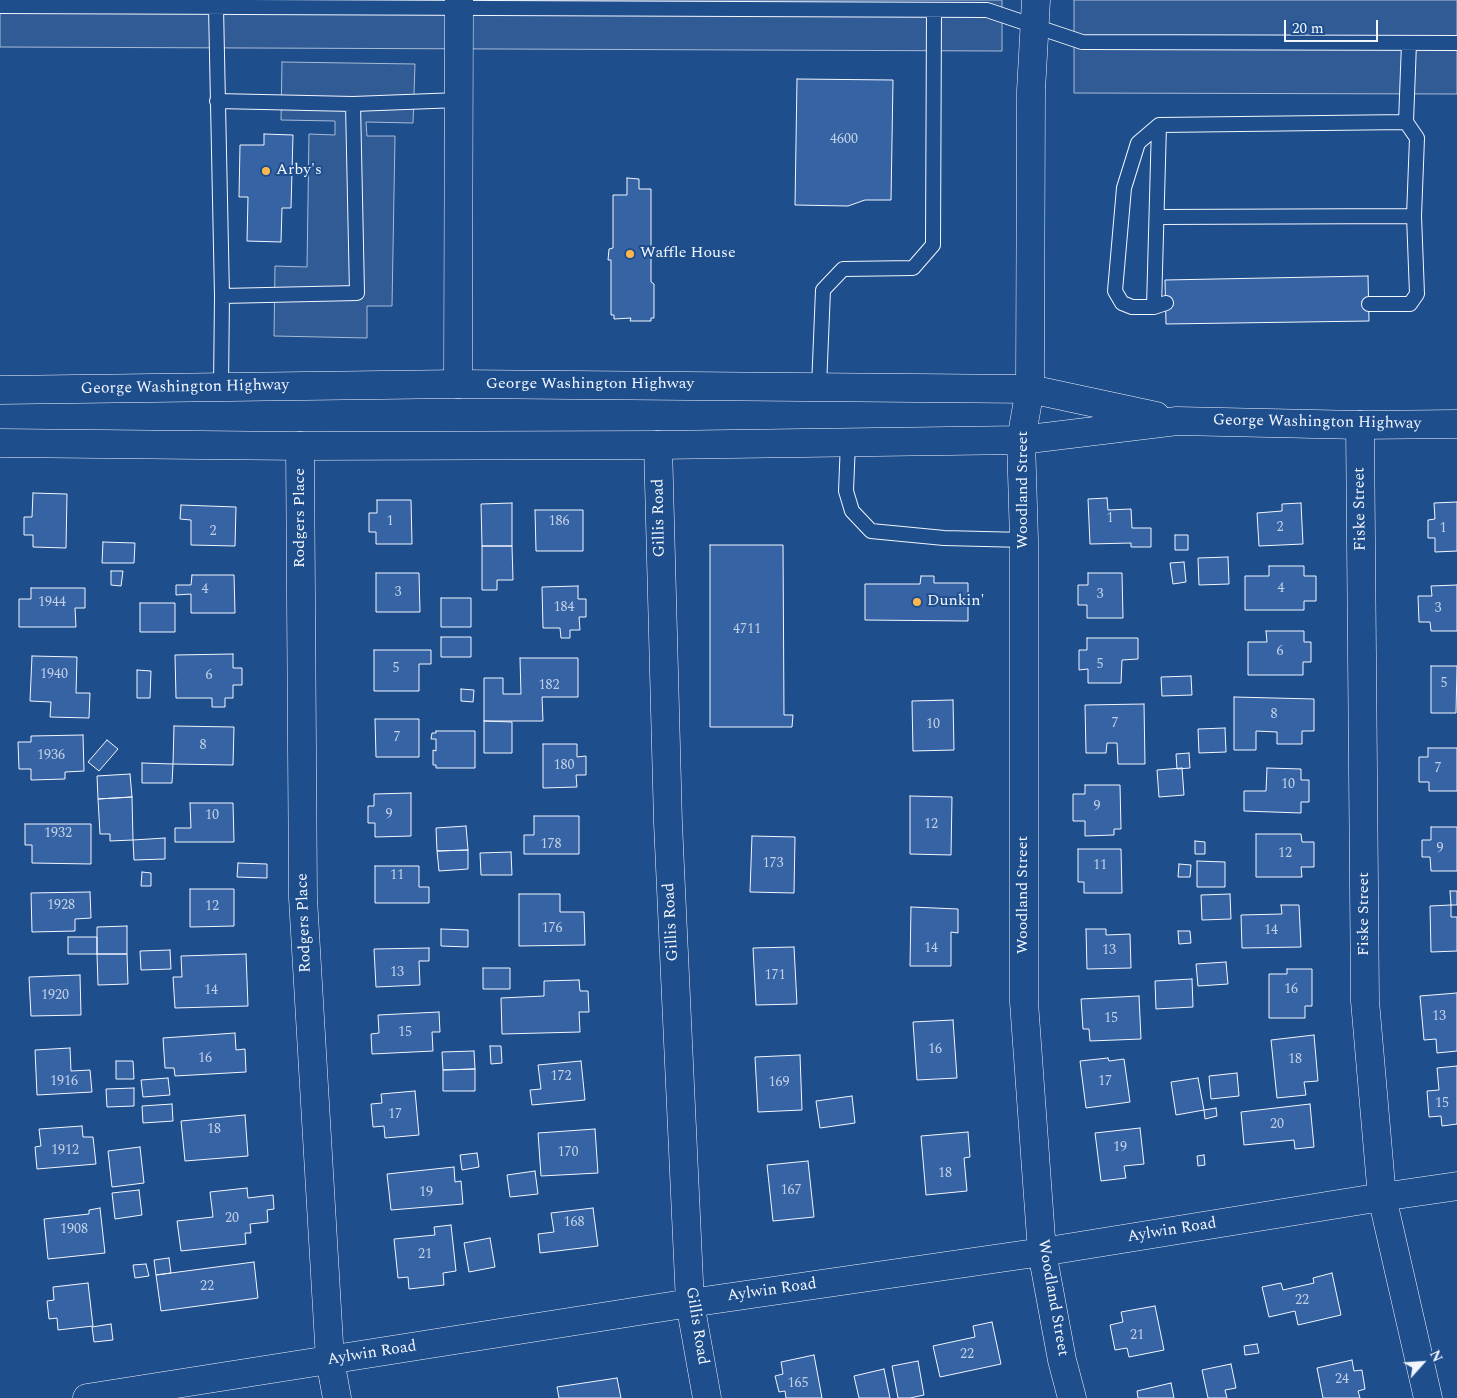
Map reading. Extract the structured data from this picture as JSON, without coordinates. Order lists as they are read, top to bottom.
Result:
{
  "streets": {
    "street": [
      "George Washington Highway",
      "Woodland Street",
      "Fiske Street",
      "Rodgers Place",
      "Gillis Road",
      "Aylwin Road"
    ]
  },
  "crossings": [
    ["George Washington Highway", "Woodland Street"],
    ["George Washington Highway", "Fiske Street"],
    ["George Washington Highway", "Rodgers Place"],
    ["George Washington Highway", "Gillis Road"],
    ["Woodland Street", "Aylwin Road"],
    ["Fiske Street", "Aylwin Road"],
    ["Rodgers Place", "Aylwin Road"],
    ["Gillis Road", "Aylwin Road"]
  ],
  "places": ["Arby's", "Waffle House", "Dunkin'"],
  "house_numbers": [
    "4600",
    "1",
    "1",
    "186",
    "2",
    "1",
    "2",
    "4",
    "4",
    "3",
    "3",
    "1944",
    "184",
    "3",
    "4711",
    "6",
    "5",
    "5",
    "1940",
    "6",
    "5",
    "182",
    "8",
    "7",
    "10",
    "7",
    "8",
    "1936",
    "180",
    "7",
    "10",
    "9",
    "9",
    "10",
    "12",
    "1932",
    "178",
    "9",
    "12",
    "173",
    "11",
    "11",
    "1928",
    "12",
    "176",
    "14",
    "14",
    "13",
    "13",
    "171",
    "16",
    "14",
    "1920",
    "13",
    "15",
    "15",
    "16",
    "16",
    "18",
    "172",
    "1916",
    "17",
    "169",
    "15",
    "17",
    "20",
    "18",
    "19",
    "1912",
    "170",
    "18",
    "167",
    "19",
    "20",
    "168",
    "1908",
    "21",
    "22",
    "22",
    "21",
    "22",
    "24",
    "165"
  ],
  "scale_bar": "20 m",
  "north": "top right"
}
